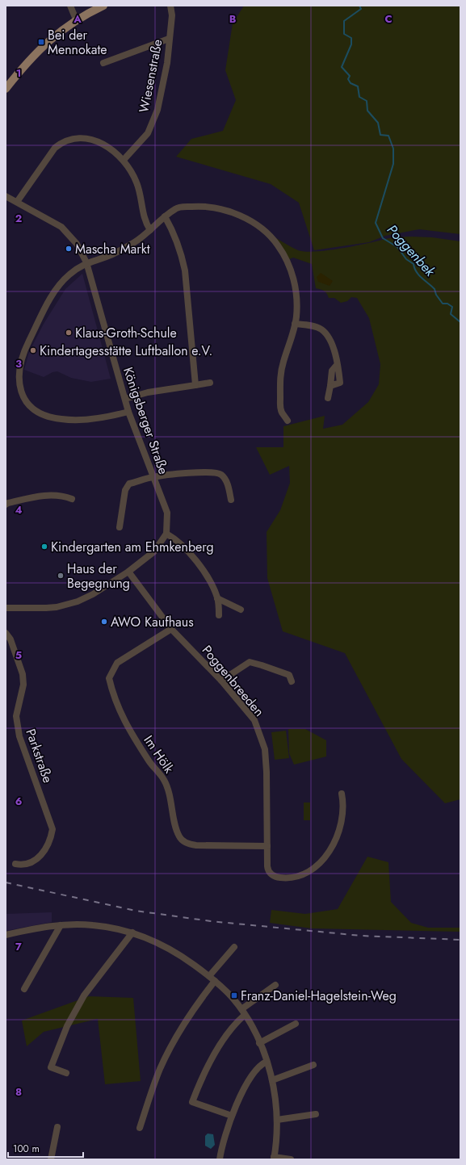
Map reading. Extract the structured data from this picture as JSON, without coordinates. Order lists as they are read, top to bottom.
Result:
{
  "streets": {
    "street": [
      "Wiesenstraße",
      "Königsberger Straße",
      "Poggenbreeden",
      "Im Hölk",
      "Parkstraße"
    ]
  },
  "crossings": [
    ["Poggenbreeden", "Im Hölk"]
  ],
  "water": ["Poggenbek"],
  "places": {
    "transit": ["Bei der Mennokate", "Franz-Daniel-Hagelstein-Weg"],
    "other": [
      "Mascha Markt",
      "Klaus-Groth-Schule",
      "Kindertagesstätte Luftballon e.V.",
      "Kindergarten am Ehmkenberg",
      "Haus der Begegnung",
      "AWO Kaufhaus"
    ]
  },
  "scale_bar": "100 m",
  "grid": {
    "columns": ["A", "B", "C"],
    "rows": [
      "1",
      "2",
      "3",
      "4",
      "5",
      "6",
      "7",
      "8"
    ]
  }
}
